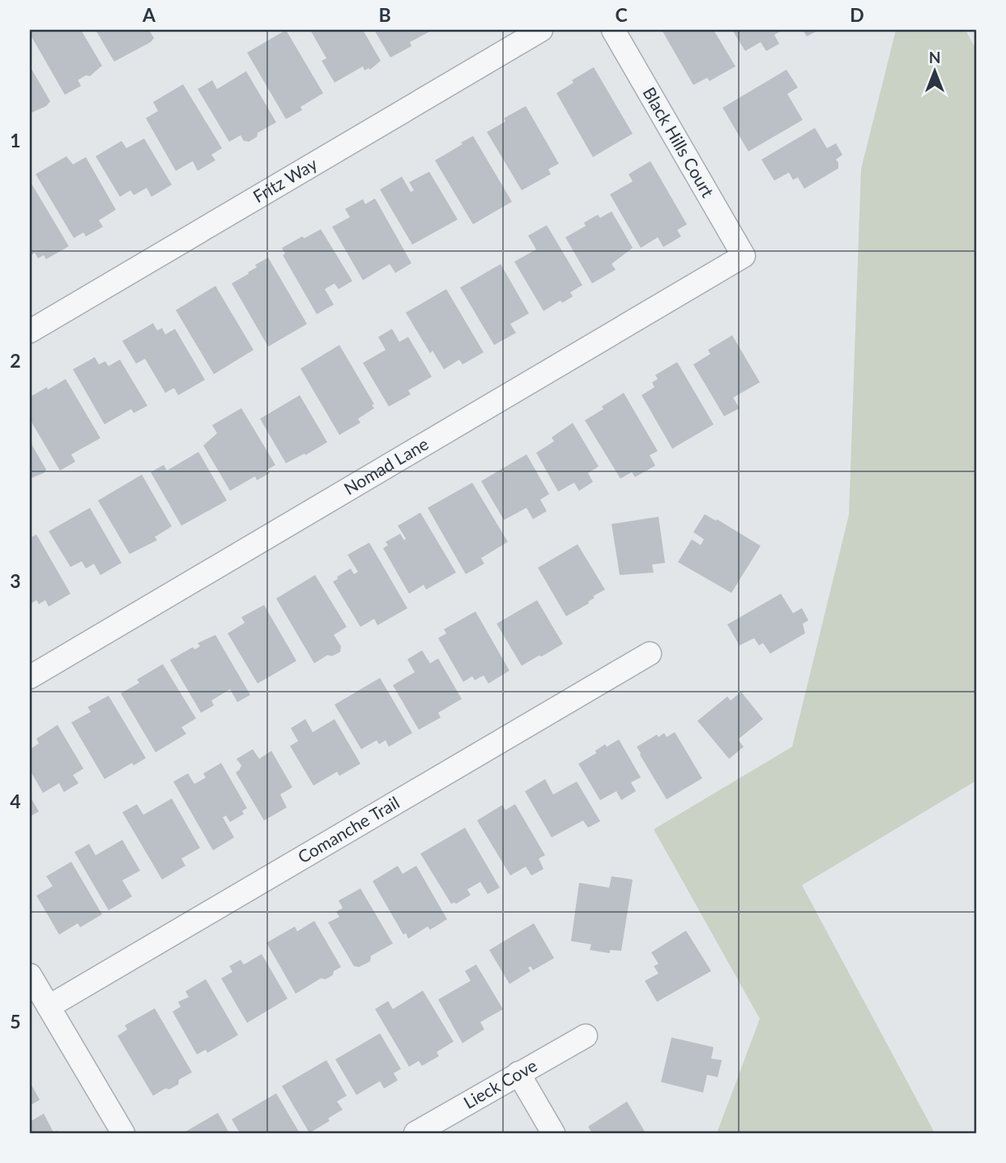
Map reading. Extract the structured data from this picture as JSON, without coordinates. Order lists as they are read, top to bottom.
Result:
{
  "streets": {
    "street": [
      "Black Hills Court",
      "Fritz Way",
      "Nomad Lane",
      "Comanche Trail",
      "Lieck Cove"
    ]
  },
  "crossings": [
    ["Black Hills Court", "Nomad Lane"]
  ],
  "north": "top",
  "grid": {
    "columns": [
      "A",
      "B",
      "C",
      "D"
    ],
    "rows": [
      "1",
      "2",
      "3",
      "4",
      "5"
    ]
  }
}
